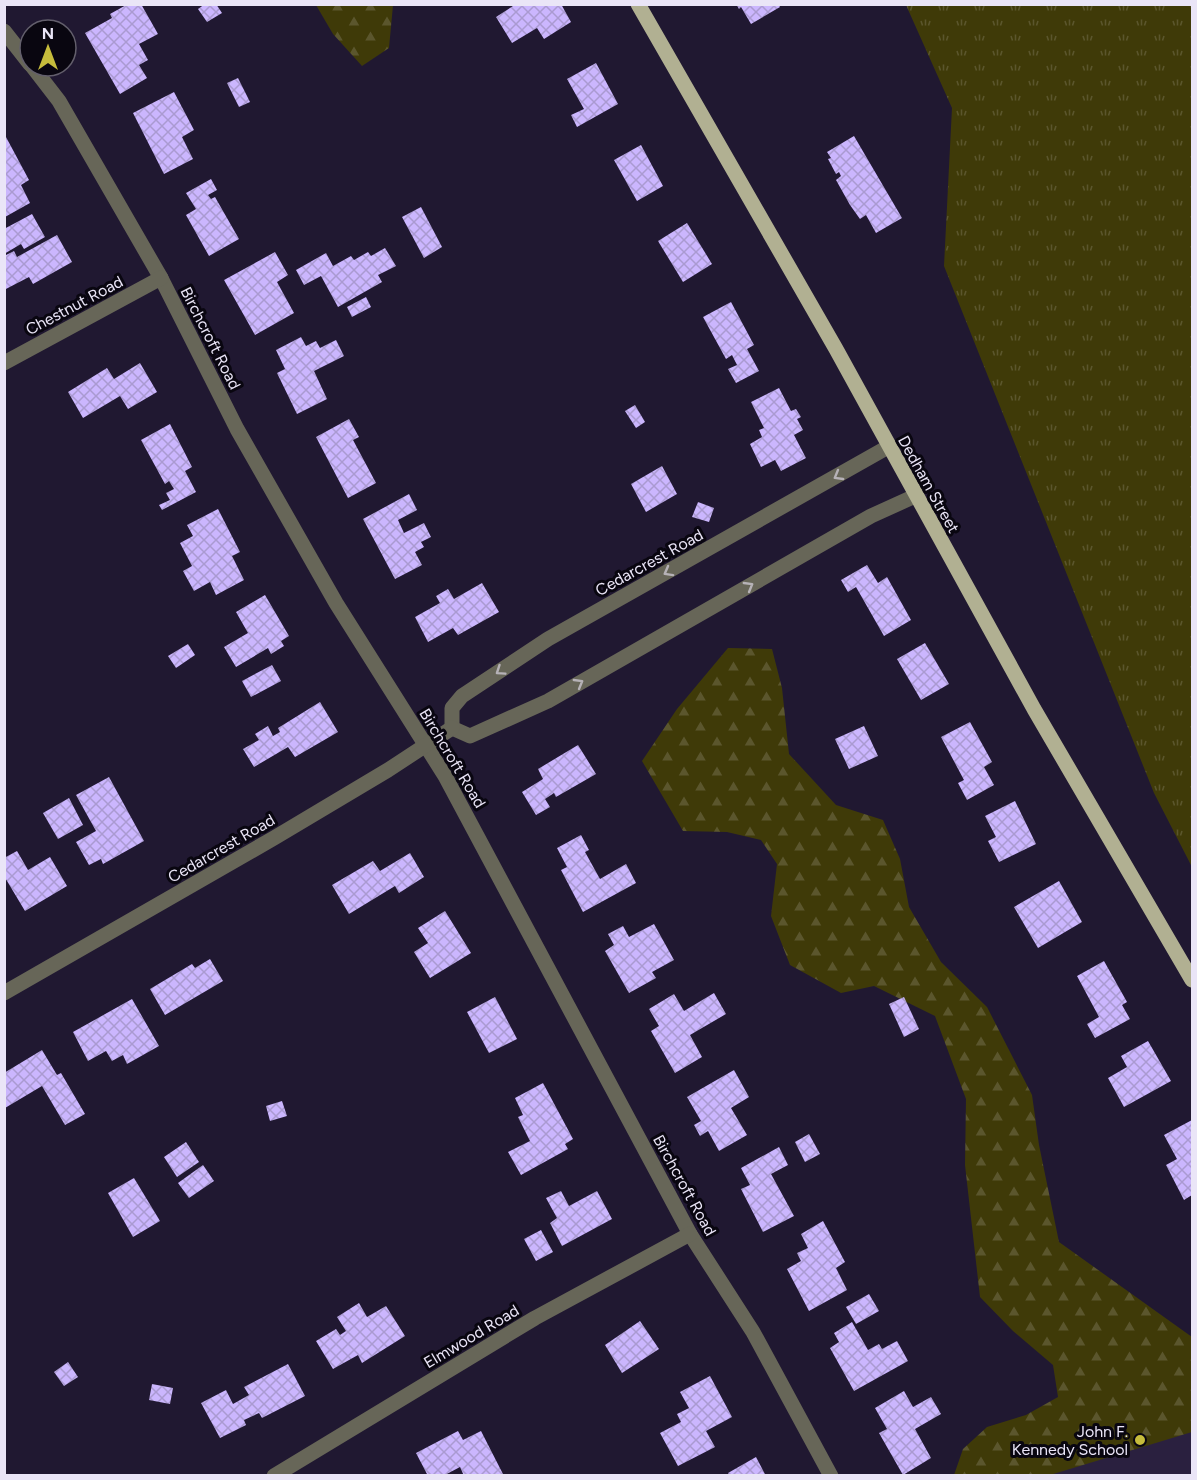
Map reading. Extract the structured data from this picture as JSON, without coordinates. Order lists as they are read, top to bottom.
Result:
{
  "streets": {
    "main road": ["Dedham Street"],
    "street": [
      "Chestnut Road",
      "Birchcroft Road",
      "Cedarcrest Road",
      "Elmwood Road"
    ]
  },
  "crossings": [
    ["Chestnut Road", "Birchcroft Road"],
    ["Birchcroft Road", "Cedarcrest Road"],
    ["Birchcroft Road", "Elmwood Road"],
    ["Dedham Street", "Cedarcrest Road"]
  ],
  "places": ["John F. Kennedy School"],
  "north": "top"
}
